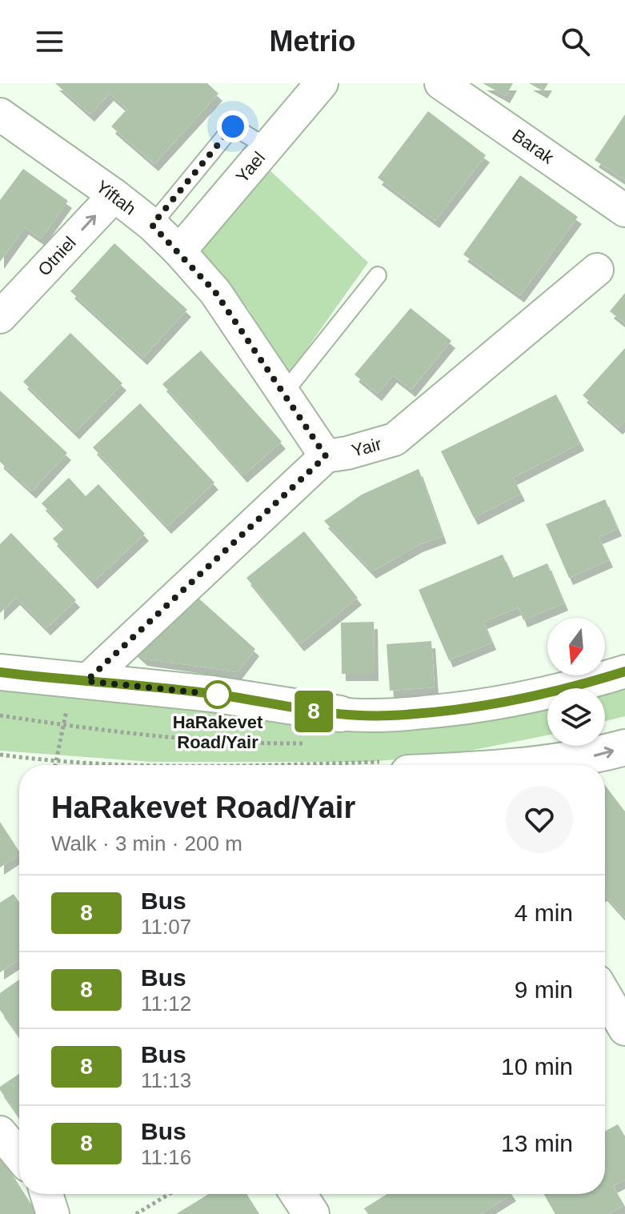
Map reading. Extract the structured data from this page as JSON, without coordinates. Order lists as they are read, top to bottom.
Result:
{
  "streets": {
    "street": [
      "Barak",
      "Yael",
      "Yiftah",
      "Otniel",
      "Yair"
    ]
  },
  "crossings": [
    ["Yael", "Yiftah"],
    ["Yiftah", "Otniel"],
    ["Yiftah", "Yair"]
  ],
  "one_way": ["Otniel"],
  "places": ["HaRakevet Road/Yair"],
  "lines": ["bus line 8"],
  "north": "bottom",
  "page": {
    "header": "Metrio",
    "on_map": "8",
    "heading": ["HaRakevet Road/Yair", "Walk · 3 min · 200 m"],
    "list": [
      {
        "mark": "8",
        "name": "Bus",
        "note": "11:07",
        "value": "4 min"
      },
      {
        "mark": "8",
        "name": "Bus",
        "note": "11:12",
        "value": "9 min"
      },
      {
        "mark": "8",
        "name": "Bus",
        "note": "11:13",
        "value": "10 min"
      },
      {
        "mark": "8",
        "name": "Bus",
        "note": "11:16",
        "value": "13 min"
      }
    ]
  }
}
